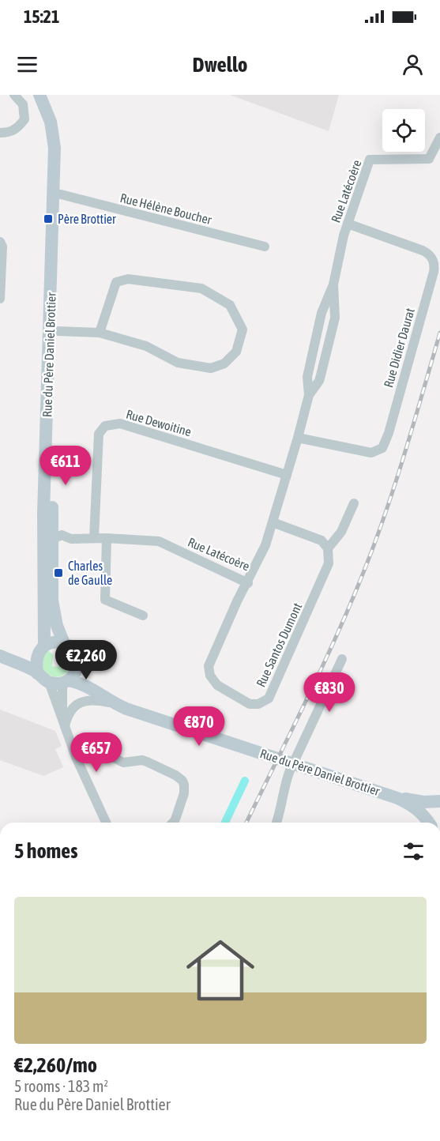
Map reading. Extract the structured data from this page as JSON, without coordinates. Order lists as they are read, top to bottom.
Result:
{
  "streets": {
    "main road": ["Rue du Père Daniel Brottier"],
    "street": [
      "Rue Latécoère",
      "Rue Hélène Boucher",
      "Rue Didier Daurat",
      "Rue Dewoitine",
      "Rue Santos Dumont"
    ]
  },
  "crossings": [
    ["Rue Latécoère", "Rue Didier Daurat"],
    ["Rue Latécoère", "Rue du Père Daniel Brottier"],
    ["Rue Latécoère", "Rue Dewoitine"],
    ["Rue Latécoère", "Rue Santos Dumont"],
    ["Rue Hélène Boucher", "Rue du Père Daniel Brottier"]
  ],
  "places": {
    "transit": ["Père Brottier", "Charles de Gaulle"]
  },
  "page": {
    "status": "15:21",
    "header": "Dwello",
    "price": [
      "€611",
      "€2,260",
      "€830",
      "€870",
      "€657"
    ],
    "heading": "5 homes",
    "list": [
      {
        "name": "€2,260/mo",
        "note": "5 rooms · 183 m² · Rue du Père Daniel Brottier"
      }
    ]
  }
}
